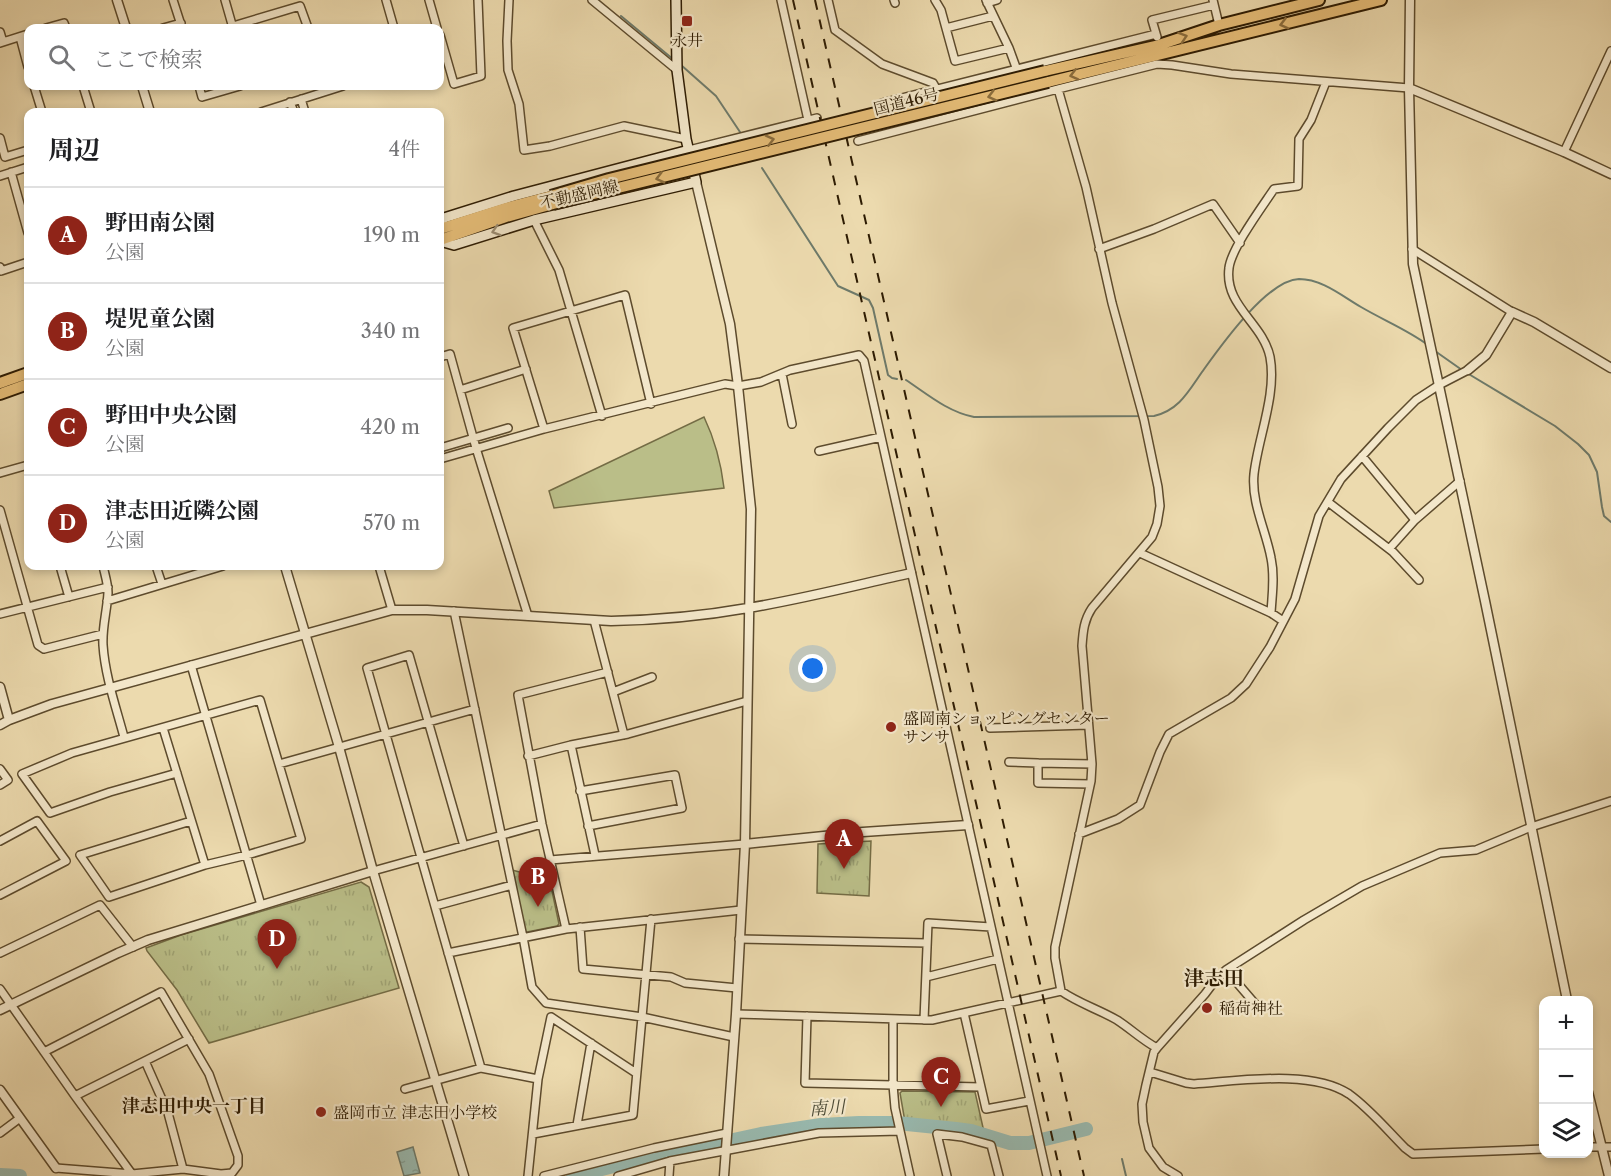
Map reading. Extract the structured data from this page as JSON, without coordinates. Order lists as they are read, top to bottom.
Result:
{
  "streets": {
    "highway": ["国道46号"],
    "main road": ["不動盛岡線"]
  },
  "districts": ["津志田", "津志田中央一丁目"],
  "water": ["南川"],
  "places": {
    "transit": ["永井"],
    "other": ["盛岡南ショッピングセンター サンサ", "稲荷神社", "盛岡市立 津志田小学校"]
  },
  "page": {
    "search": "ここで検索",
    "heading": ["周辺", "4件"],
    "list": [
      {
        "mark": "A",
        "name": "野田南公園",
        "note": "公園",
        "value": "190 m"
      },
      {
        "mark": "B",
        "name": "堤児童公園",
        "note": "公園",
        "value": "340 m"
      },
      {
        "mark": "C",
        "name": "野田中央公園",
        "note": "公園",
        "value": "420 m"
      },
      {
        "mark": "D",
        "name": "津志田近隣公園",
        "note": "公園",
        "value": "570 m"
      }
    ],
    "pins": [
      "A",
      "B",
      "D",
      "C"
    ],
    "map_buttons": ["+", "−"]
  }
}
